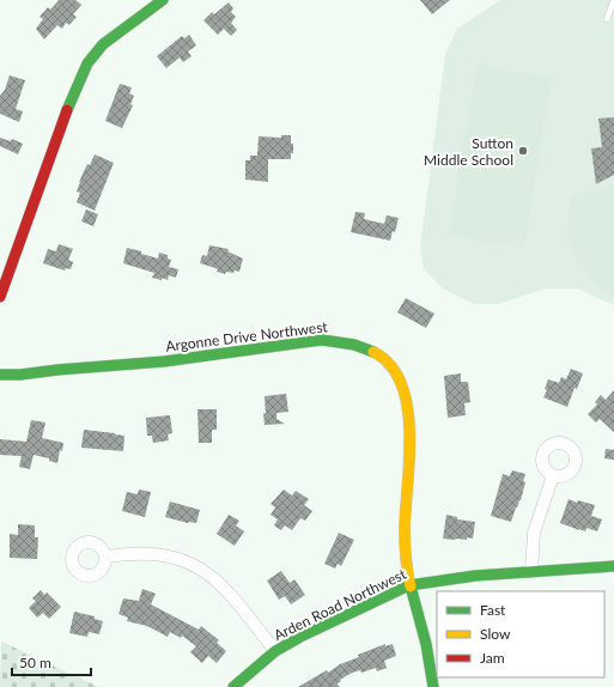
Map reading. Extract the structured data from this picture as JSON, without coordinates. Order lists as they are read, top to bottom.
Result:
{
  "streets": {
    "street": ["Argonne Drive Northwest", "Arden Road Northwest"]
  },
  "crossings": [
    ["Argonne Drive Northwest", "Arden Road Northwest"]
  ],
  "places": ["Sutton Middle School"],
  "legend": ["Fast", "Slow", "Jam"],
  "scale_bar": "50 m"
}
